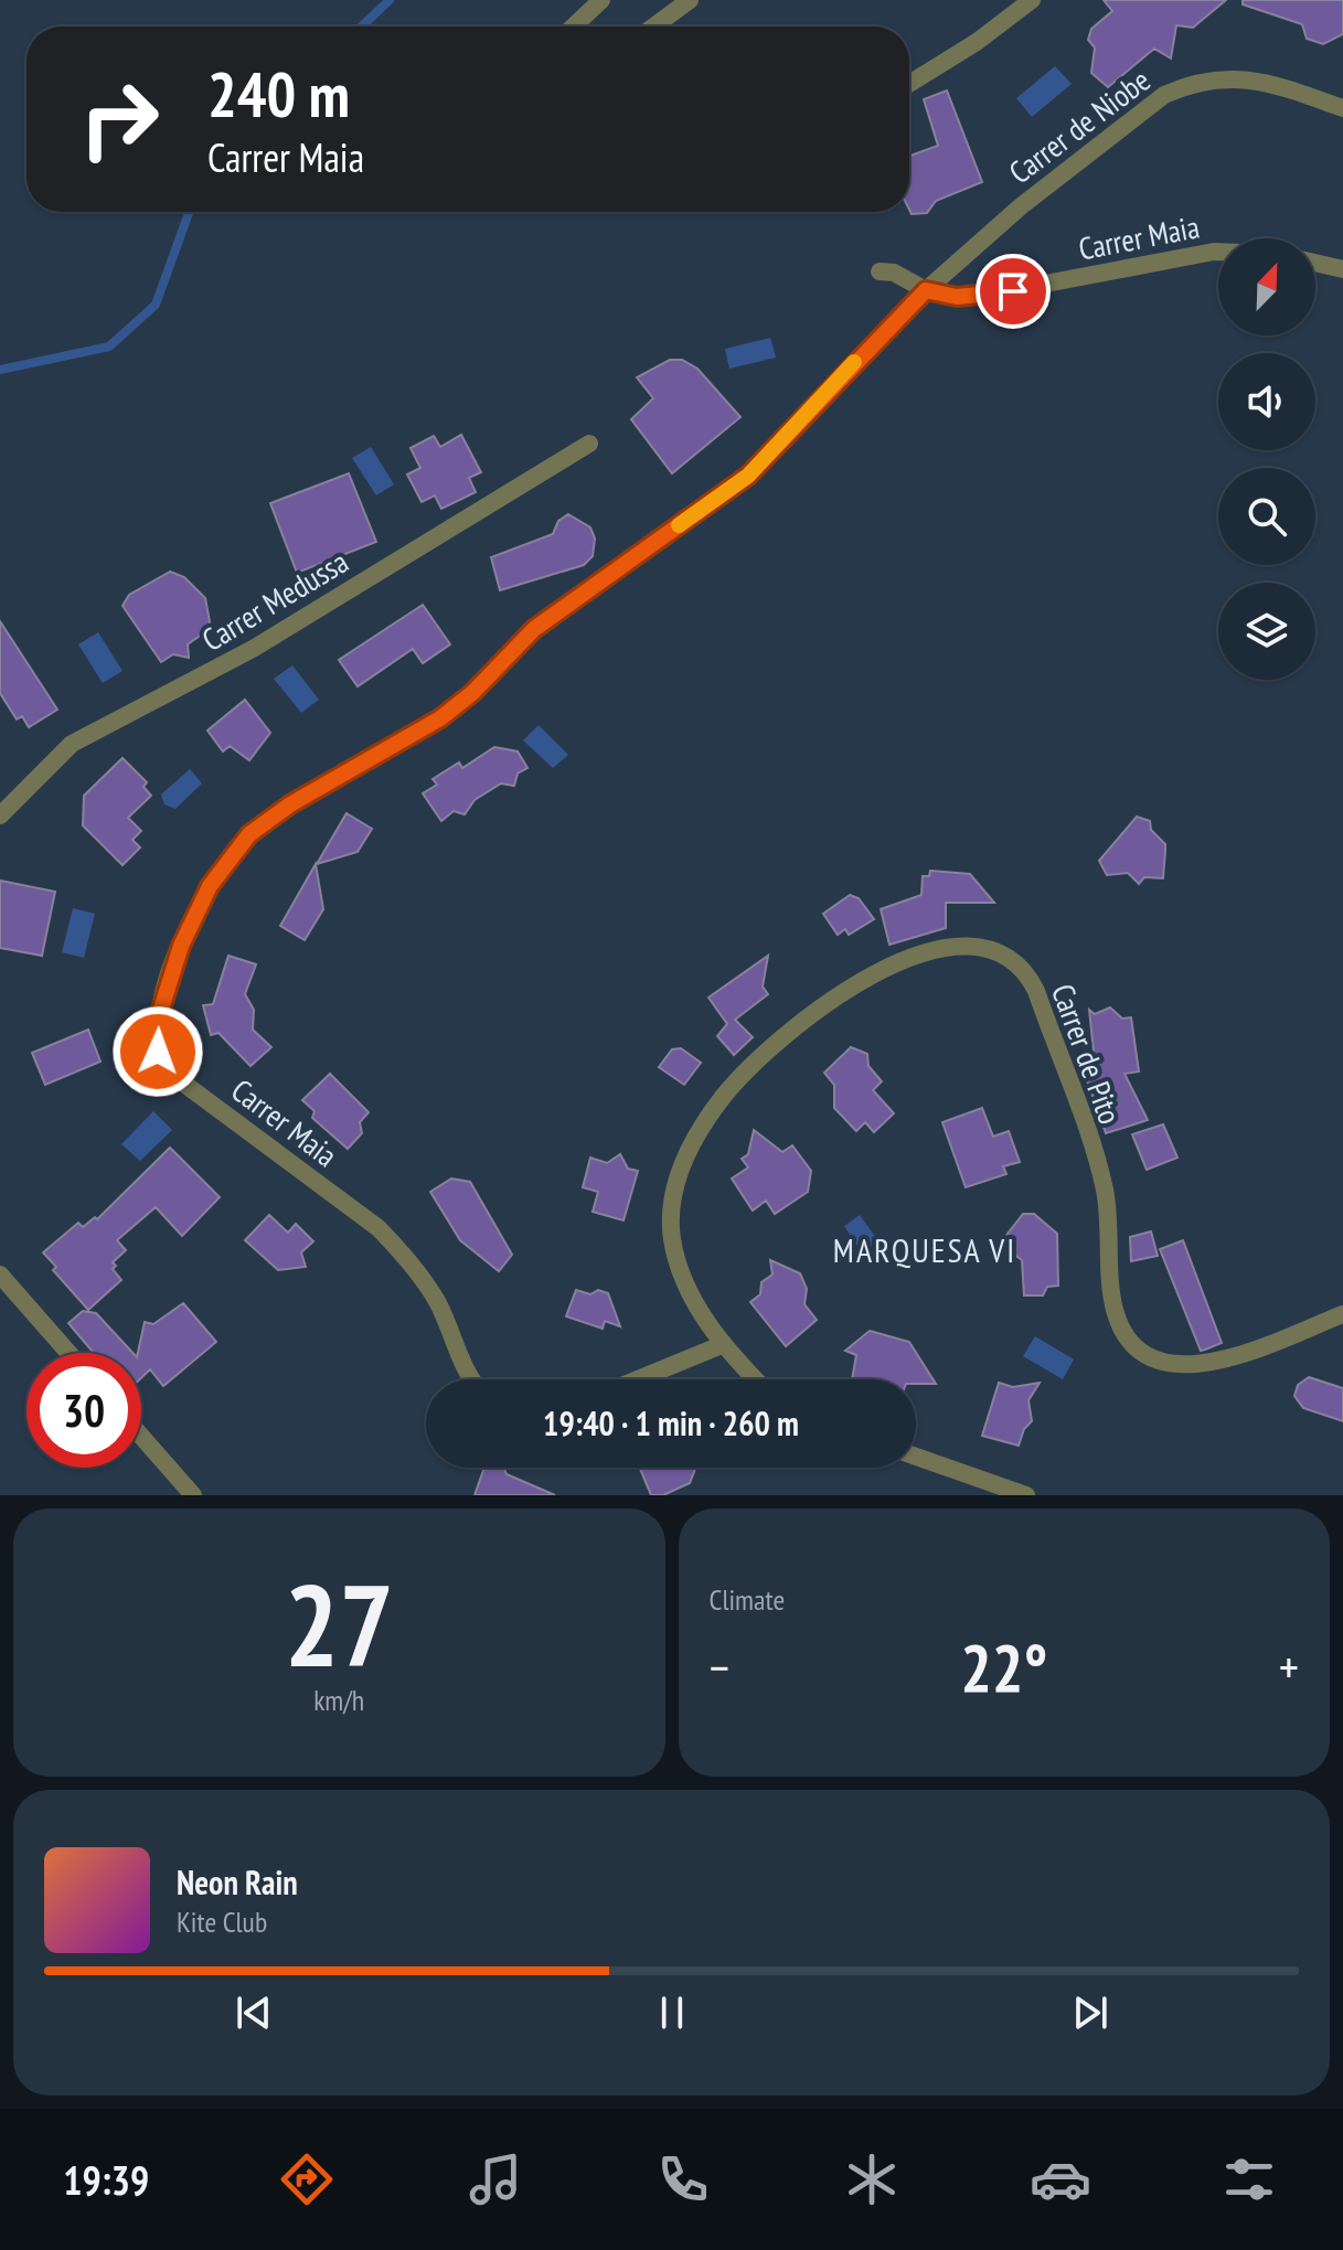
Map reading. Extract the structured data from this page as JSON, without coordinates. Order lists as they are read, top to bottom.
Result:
{
  "streets": {
    "street": [
      "Carrer de Niobe",
      "Carrer Maia",
      "Carrer Medussa",
      "Carrer de Pito"
    ]
  },
  "crossings": [
    ["Carrer de Niobe", "Carrer Maia"]
  ],
  "districts": ["MARQUESA VI"],
  "north": "top right",
  "page": {
    "turn": ["240 m", "Carrer Maia"],
    "limit": "30",
    "trip": "19:40 · 1 min · 260 m",
    "tile": [
      ["27", "km/h"],
      "Climate"
    ],
    "heat": ["−", "22°", "+"],
    "song": ["Neon Rain", "Kite Club"],
    "tabs": "19:39"
  }
}
